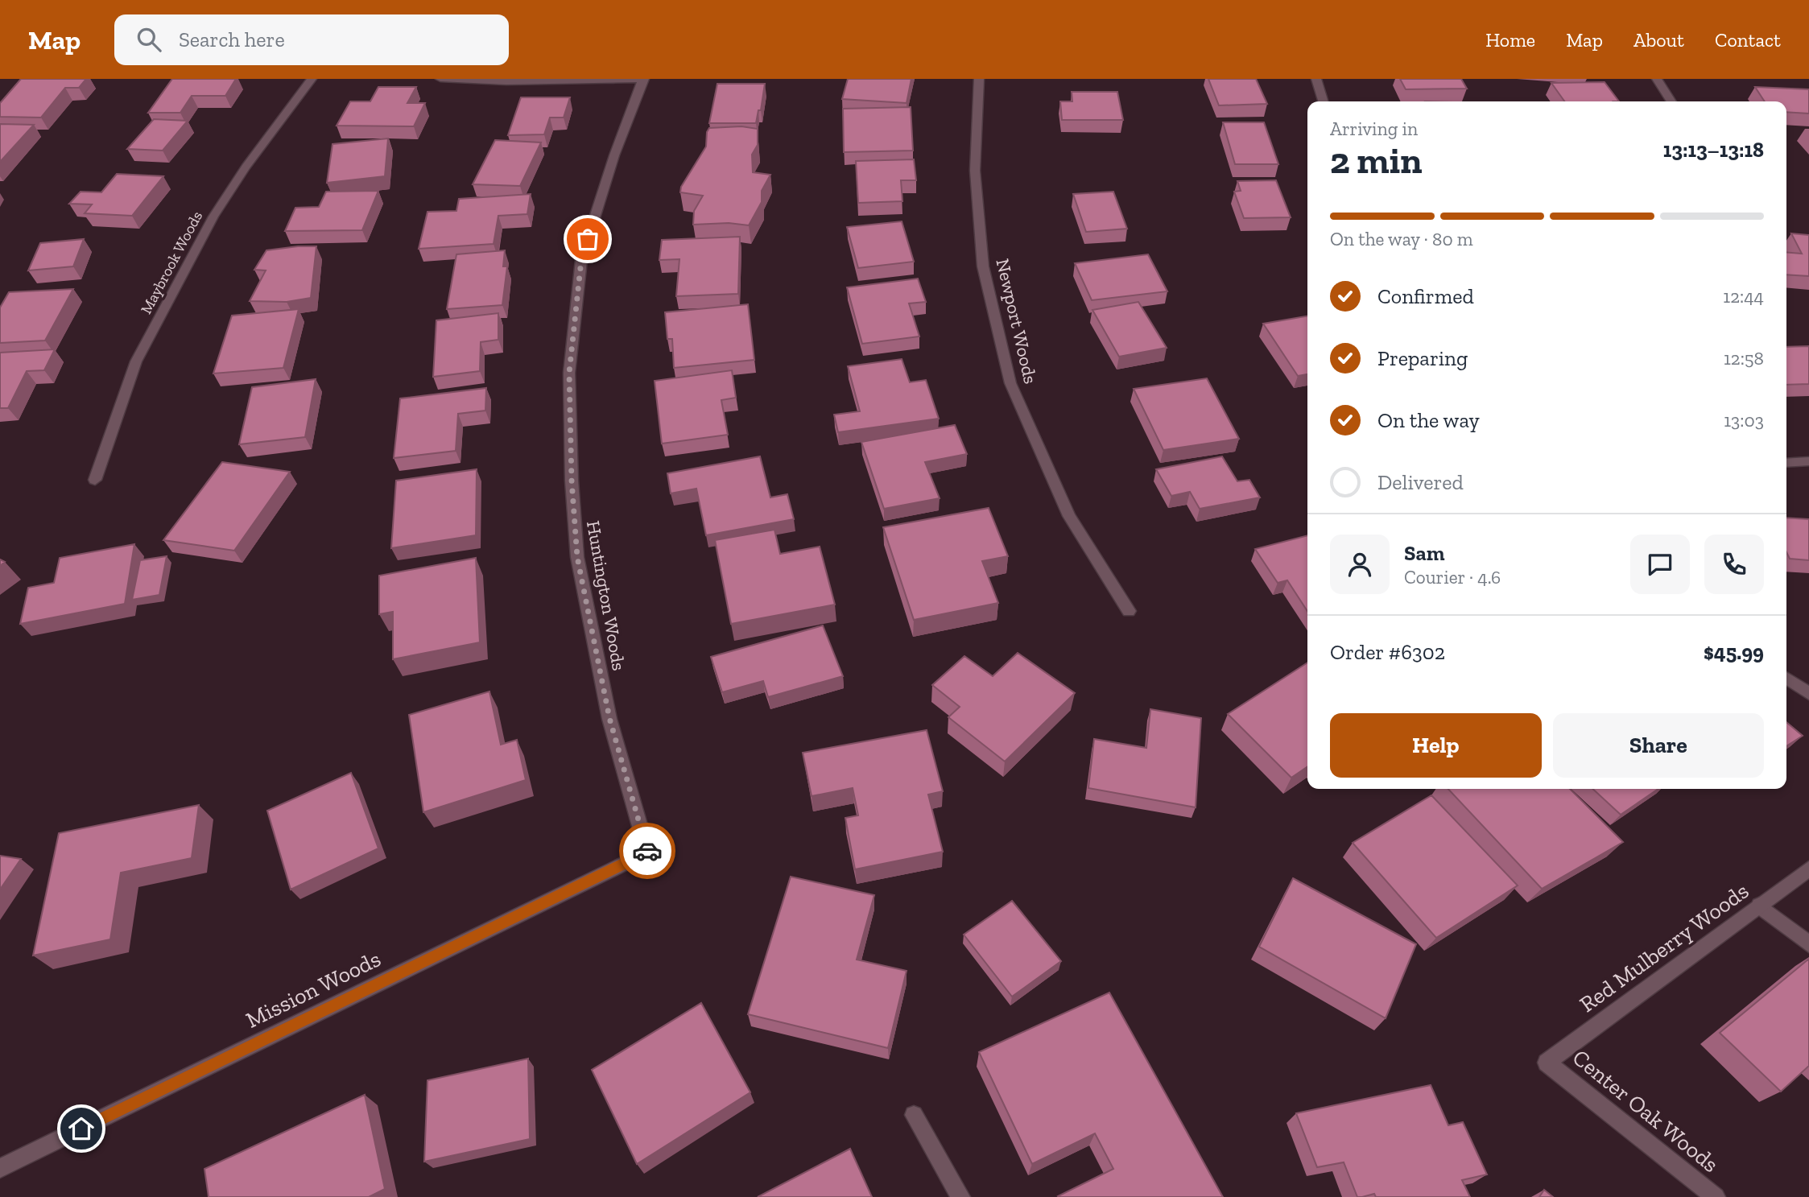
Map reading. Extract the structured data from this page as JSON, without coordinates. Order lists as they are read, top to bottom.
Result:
{
  "streets": {
    "street": [
      "Maybrook Woods",
      "Newport Woods",
      "Huntington Woods",
      "Red Mulberry Woods",
      "Mission Woods",
      "Center Oak Woods"
    ]
  },
  "crossings": [
    ["Huntington Woods", "Mission Woods"],
    ["Red Mulberry Woods", "Center Oak Woods"]
  ],
  "page": {
    "header": "Map",
    "search": "Search here",
    "nav": [
      "Home",
      "Map",
      "About",
      "Contact"
    ],
    "heading": ["2 min", "Arriving in", "13:13–13:18"],
    "panel": [
      "Sam",
      "Courier · 4.6",
      "Order #6302",
      "$45.99"
    ],
    "bar": "On the way · 80 m",
    "list": [
      ["Confirmed", "12:44"],
      ["Preparing", "12:58"],
      ["On the way", "13:03"],
      "Delivered"
    ],
    "buttons": ["Help", "Share"]
  }
}
